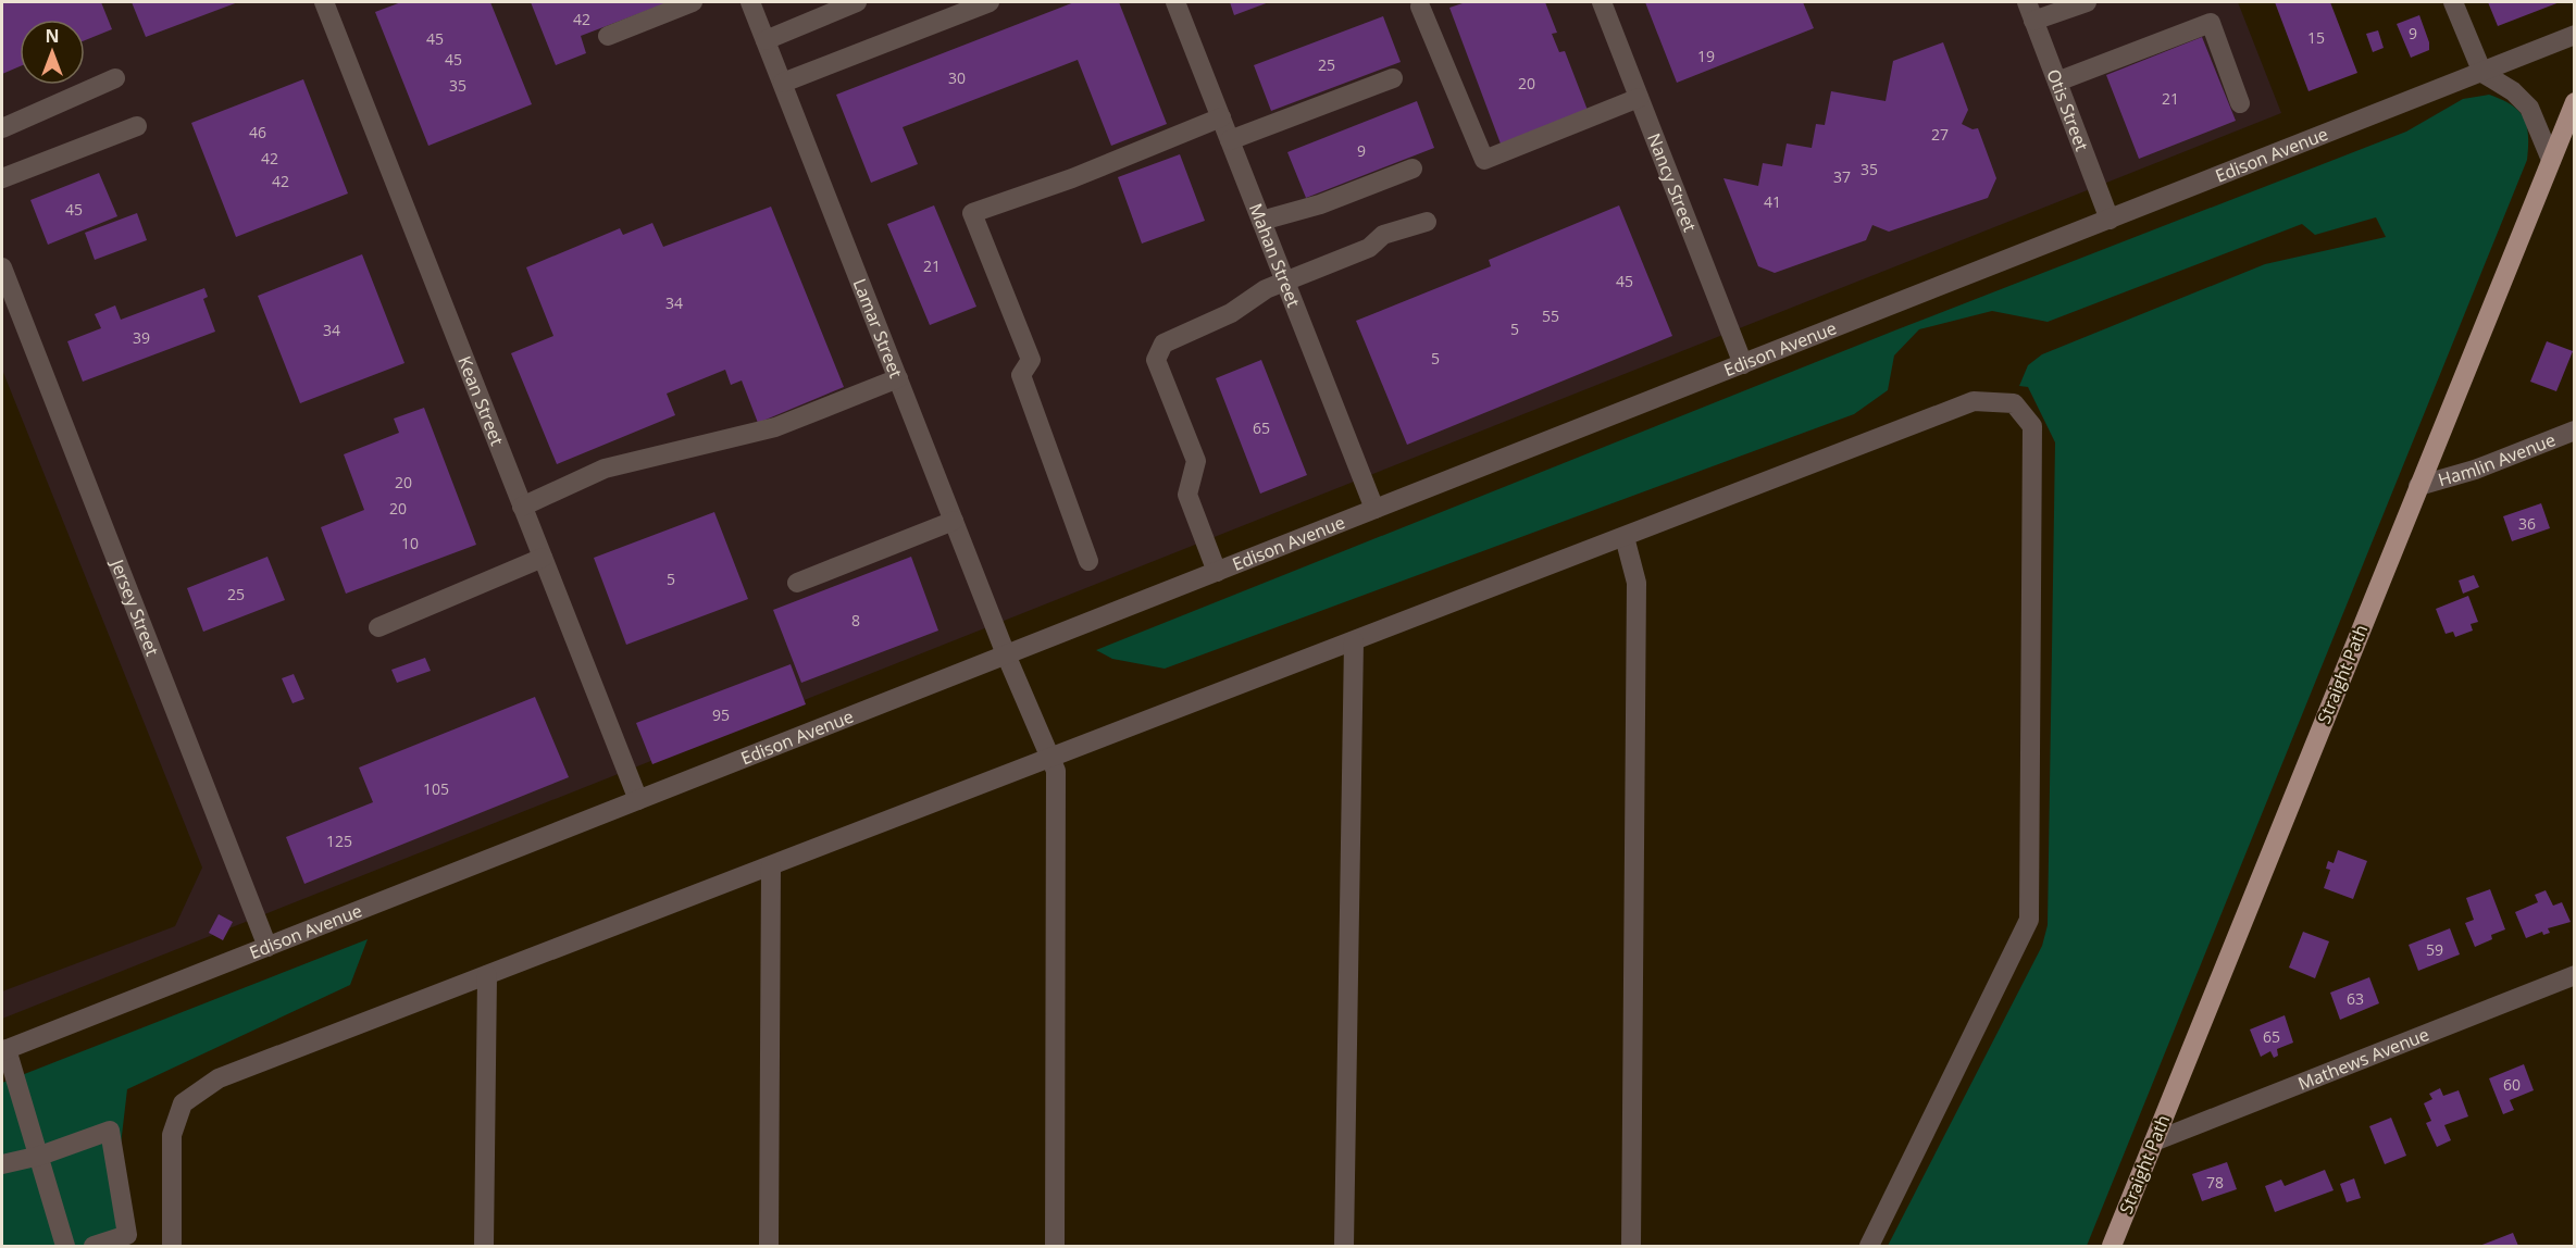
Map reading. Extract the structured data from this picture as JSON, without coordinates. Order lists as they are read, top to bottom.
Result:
{
  "streets": {
    "main road": ["Straight Path"],
    "street": [
      "Otis Street",
      "Edison Avenue",
      "Nancy Street",
      "Mahan Street",
      "Lamar Street",
      "Kean Street",
      "Hamlin Avenue",
      "Jersey Street",
      "Mathews Avenue"
    ]
  },
  "crossings": [
    ["Otis Street", "Edison Avenue"],
    ["Edison Avenue", "Nancy Street"],
    ["Edison Avenue", "Mahan Street"],
    ["Edison Avenue", "Lamar Street"],
    ["Edison Avenue", "Kean Street"],
    ["Edison Avenue", "Jersey Street"],
    ["Hamlin Avenue", "Straight Path"],
    ["Straight Path", "Mathews Avenue"]
  ],
  "house_numbers": [
    "42",
    "9",
    "15",
    "45",
    "19",
    "45",
    "25",
    "30",
    "20",
    "35",
    "21",
    "46",
    "27",
    "9",
    "42",
    "35",
    "37",
    "42",
    "41",
    "45",
    "21",
    "45",
    "34",
    "55",
    "5",
    "34",
    "39",
    "5",
    "65",
    "20",
    "20",
    "36",
    "10",
    "5",
    "25",
    "8",
    "95",
    "105",
    "125",
    "59",
    "63",
    "65",
    "60",
    "78"
  ],
  "north": "top"
}
